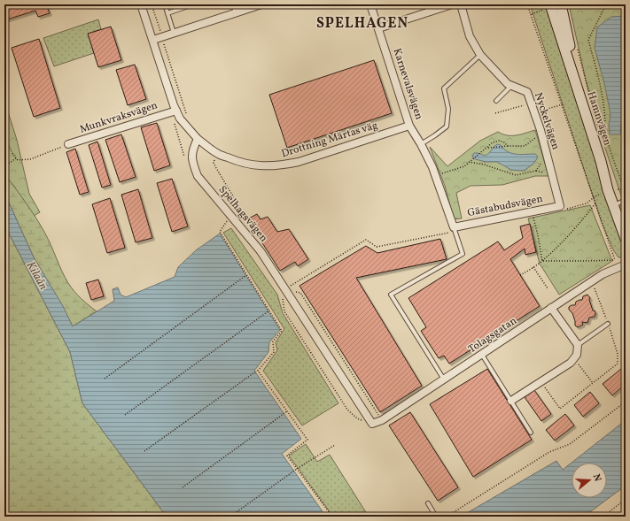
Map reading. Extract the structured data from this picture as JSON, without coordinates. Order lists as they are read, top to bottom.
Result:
{
  "streets": {
    "main road": ["Hamnvägen"],
    "street": [
      "Karnevalsvägen",
      "Munkvraksvägen",
      "Nyckelvägen",
      "Drottning Märtas väg",
      "Gästabudsvägen",
      "Spelhagsvägen",
      "Tolagsgatan"
    ]
  },
  "crossings": [
    ["Karnevalsvägen", "Drottning Märtas väg"],
    ["Karnevalsvägen", "Gästabudsvägen"],
    ["Nyckelvägen", "Gästabudsvägen"],
    ["Drottning Märtas väg", "Spelhagsvägen"],
    ["Spelhagsvägen", "Tolagsgatan"]
  ],
  "districts": ["SPELHAGEN"],
  "water": ["Kilaån"],
  "north": "right"
}
